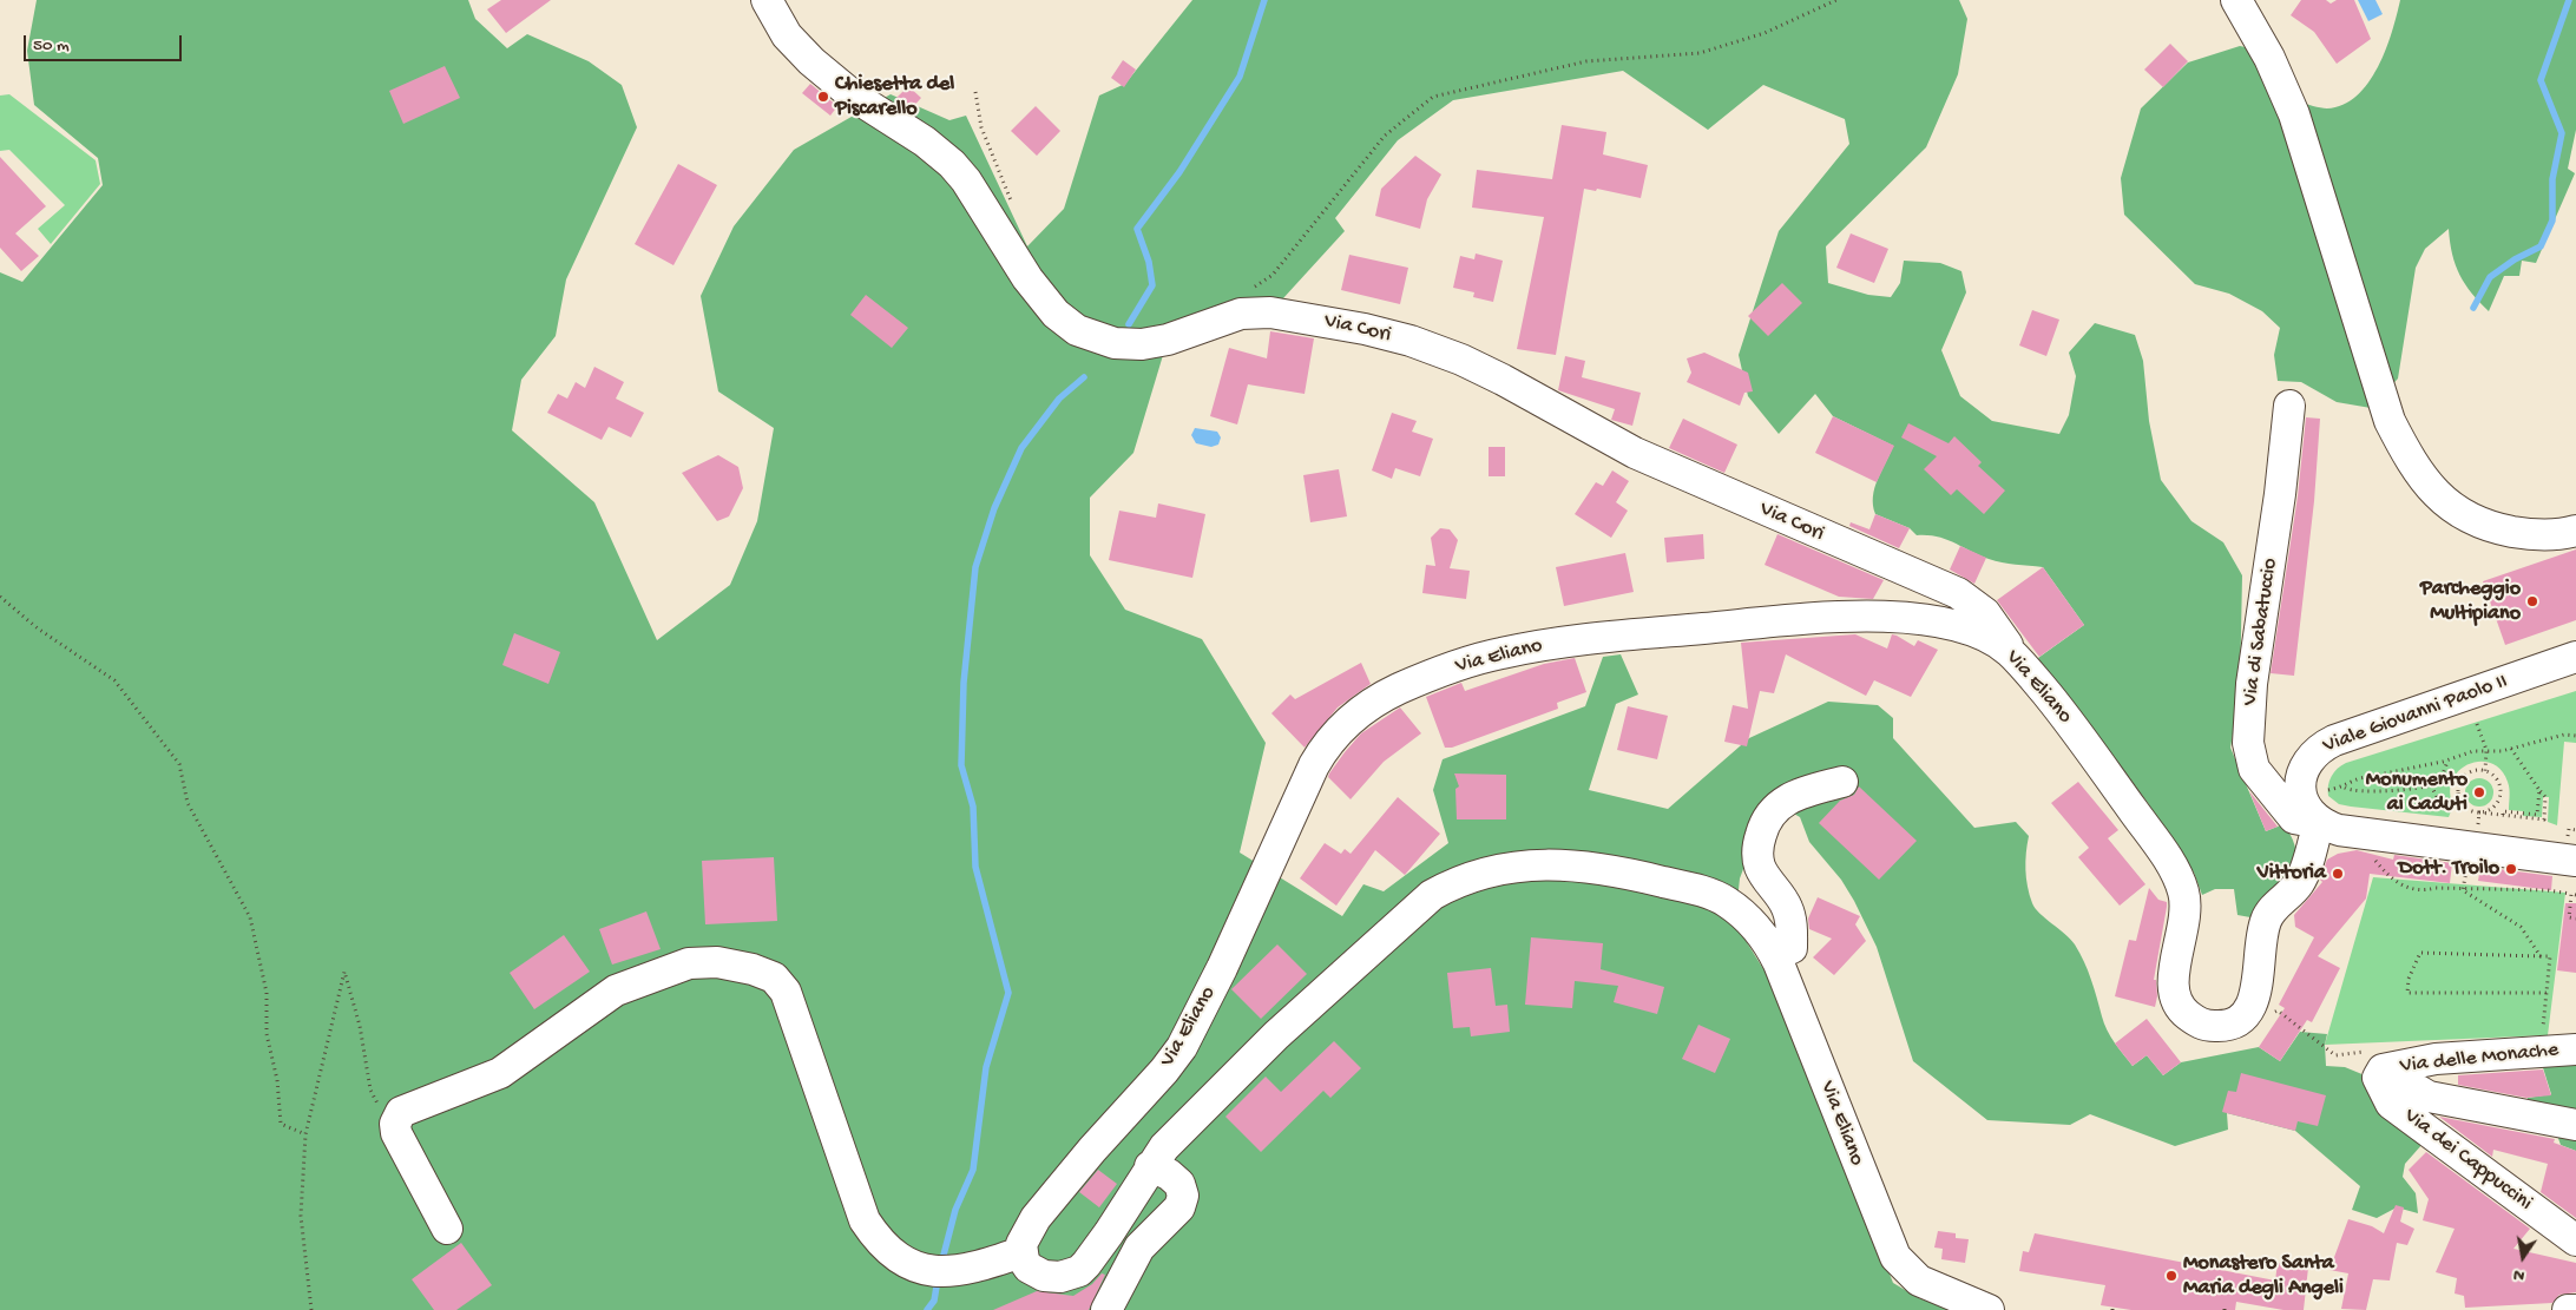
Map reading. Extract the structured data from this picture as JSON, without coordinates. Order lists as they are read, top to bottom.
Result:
{
  "streets": {
    "street": [
      "Via Cori",
      "Via di Sabatuccio",
      "Via Eliano",
      "Viale Giovanni Paolo II",
      "Via delle Monache",
      "Via dei Cappuccini"
    ]
  },
  "crossings": [
    ["Via Cori", "Via Eliano"],
    ["Via di Sabatuccio", "Via Eliano"],
    ["Via di Sabatuccio", "Viale Giovanni Paolo II"],
    ["Via Eliano", "Viale Giovanni Paolo II"],
    ["Via delle Monache", "Via dei Cappuccini"]
  ],
  "places": [
    "Chiesetta del Piscarello",
    "Parcheggio Multipiano",
    "Monumento ai Caduti",
    "Dott. Troilo",
    "Vittoria",
    "Monastero Santa Maria degli Angeli"
  ],
  "scale_bar": "50 m",
  "north": "bottom"
}
